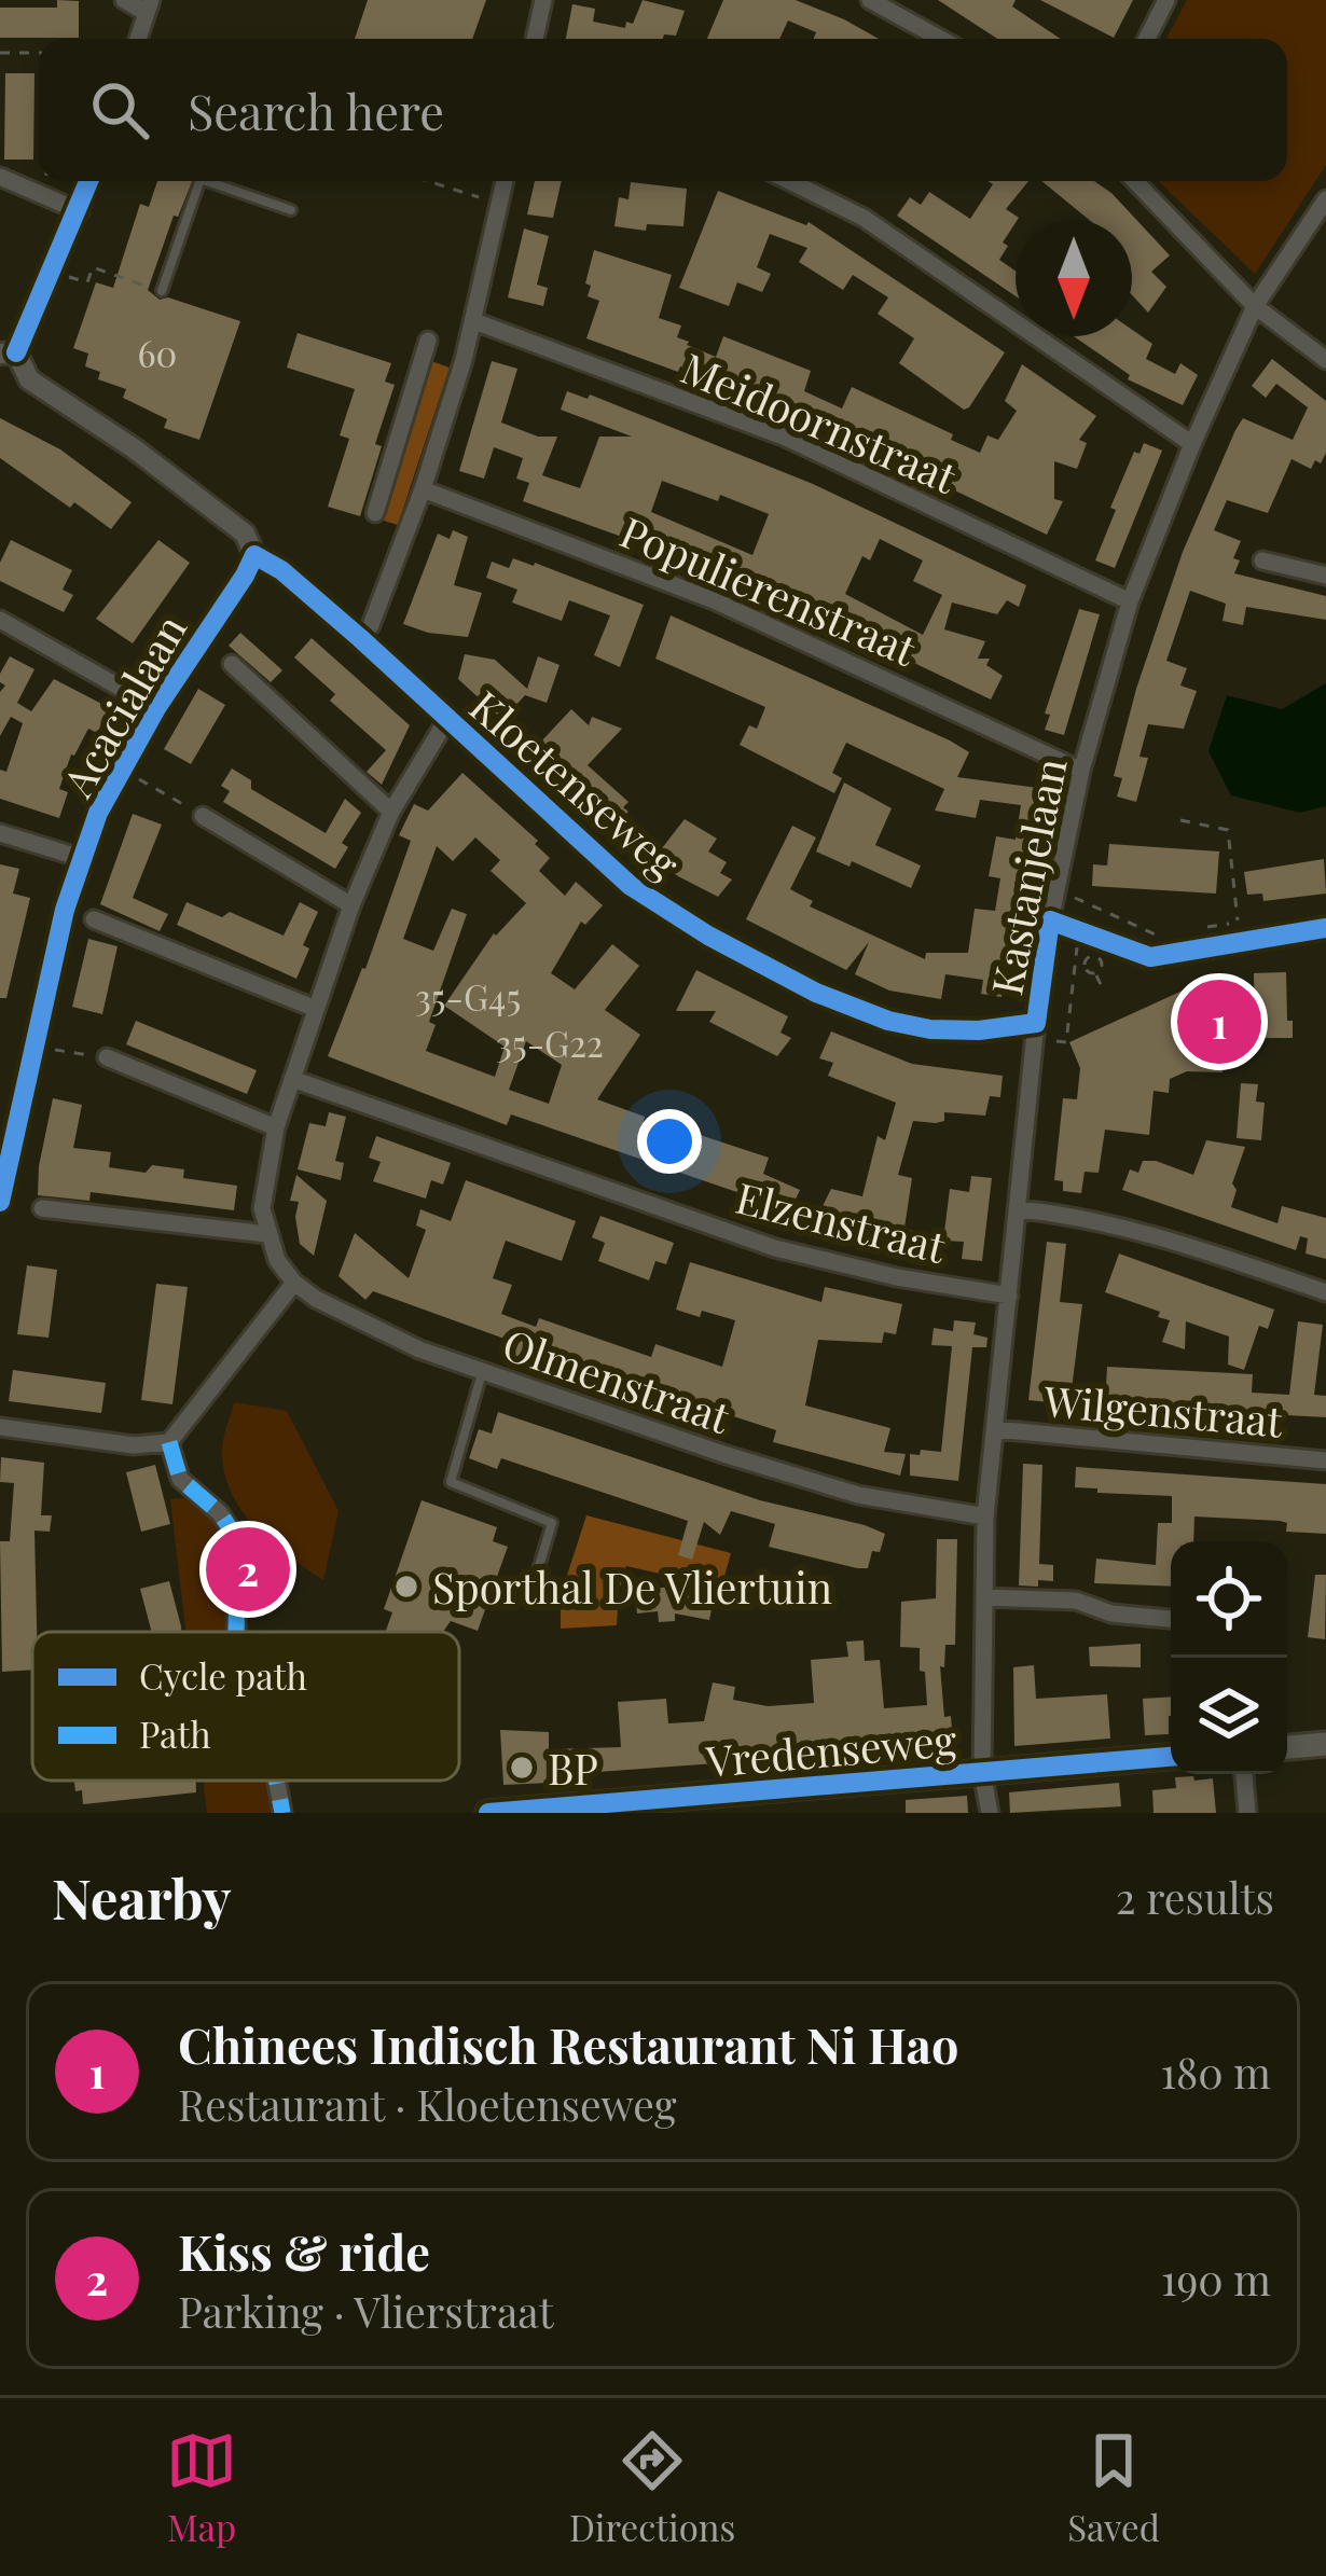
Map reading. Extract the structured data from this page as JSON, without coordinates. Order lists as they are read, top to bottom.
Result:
{
  "streets": {
    "main road": ["Vredenseweg"],
    "street": [
      "Meidoornstraat",
      "Populierenstraat",
      "Acacialaan",
      "Kloetenseweg",
      "Kastanjelaan",
      "Elzenstraat",
      "Olmenstraat",
      "Wilgenstraat"
    ]
  },
  "crossings": [
    ["Meidoornstraat", "Kastanjelaan"],
    ["Populierenstraat", "Kastanjelaan"],
    ["Acacialaan", "Kloetenseweg"],
    ["Kloetenseweg", "Kastanjelaan"],
    ["Kastanjelaan", "Elzenstraat"],
    ["Kastanjelaan", "Olmenstraat"],
    ["Kastanjelaan", "Wilgenstraat"],
    ["Kastanjelaan", "Vredenseweg"]
  ],
  "places": ["Sporthal De Vliertuin", "BP"],
  "house_numbers": ["60", "35-G45", "35-G22"],
  "legend": ["Cycle path", "Path"],
  "north": "bottom",
  "page": {
    "search": "Search here",
    "pins": ["1", "2"],
    "heading": ["Nearby", "2 results"],
    "list": [
      {
        "mark": "1",
        "name": "Chinees Indisch Restaurant Ni Hao",
        "note": "Restaurant · Kloetenseweg",
        "value": "180 m"
      },
      {
        "mark": "2",
        "name": "Kiss & ride",
        "note": "Parking · Vlierstraat",
        "value": "190 m"
      }
    ],
    "nav": ["Map", "Directions", "Saved"]
  }
}
